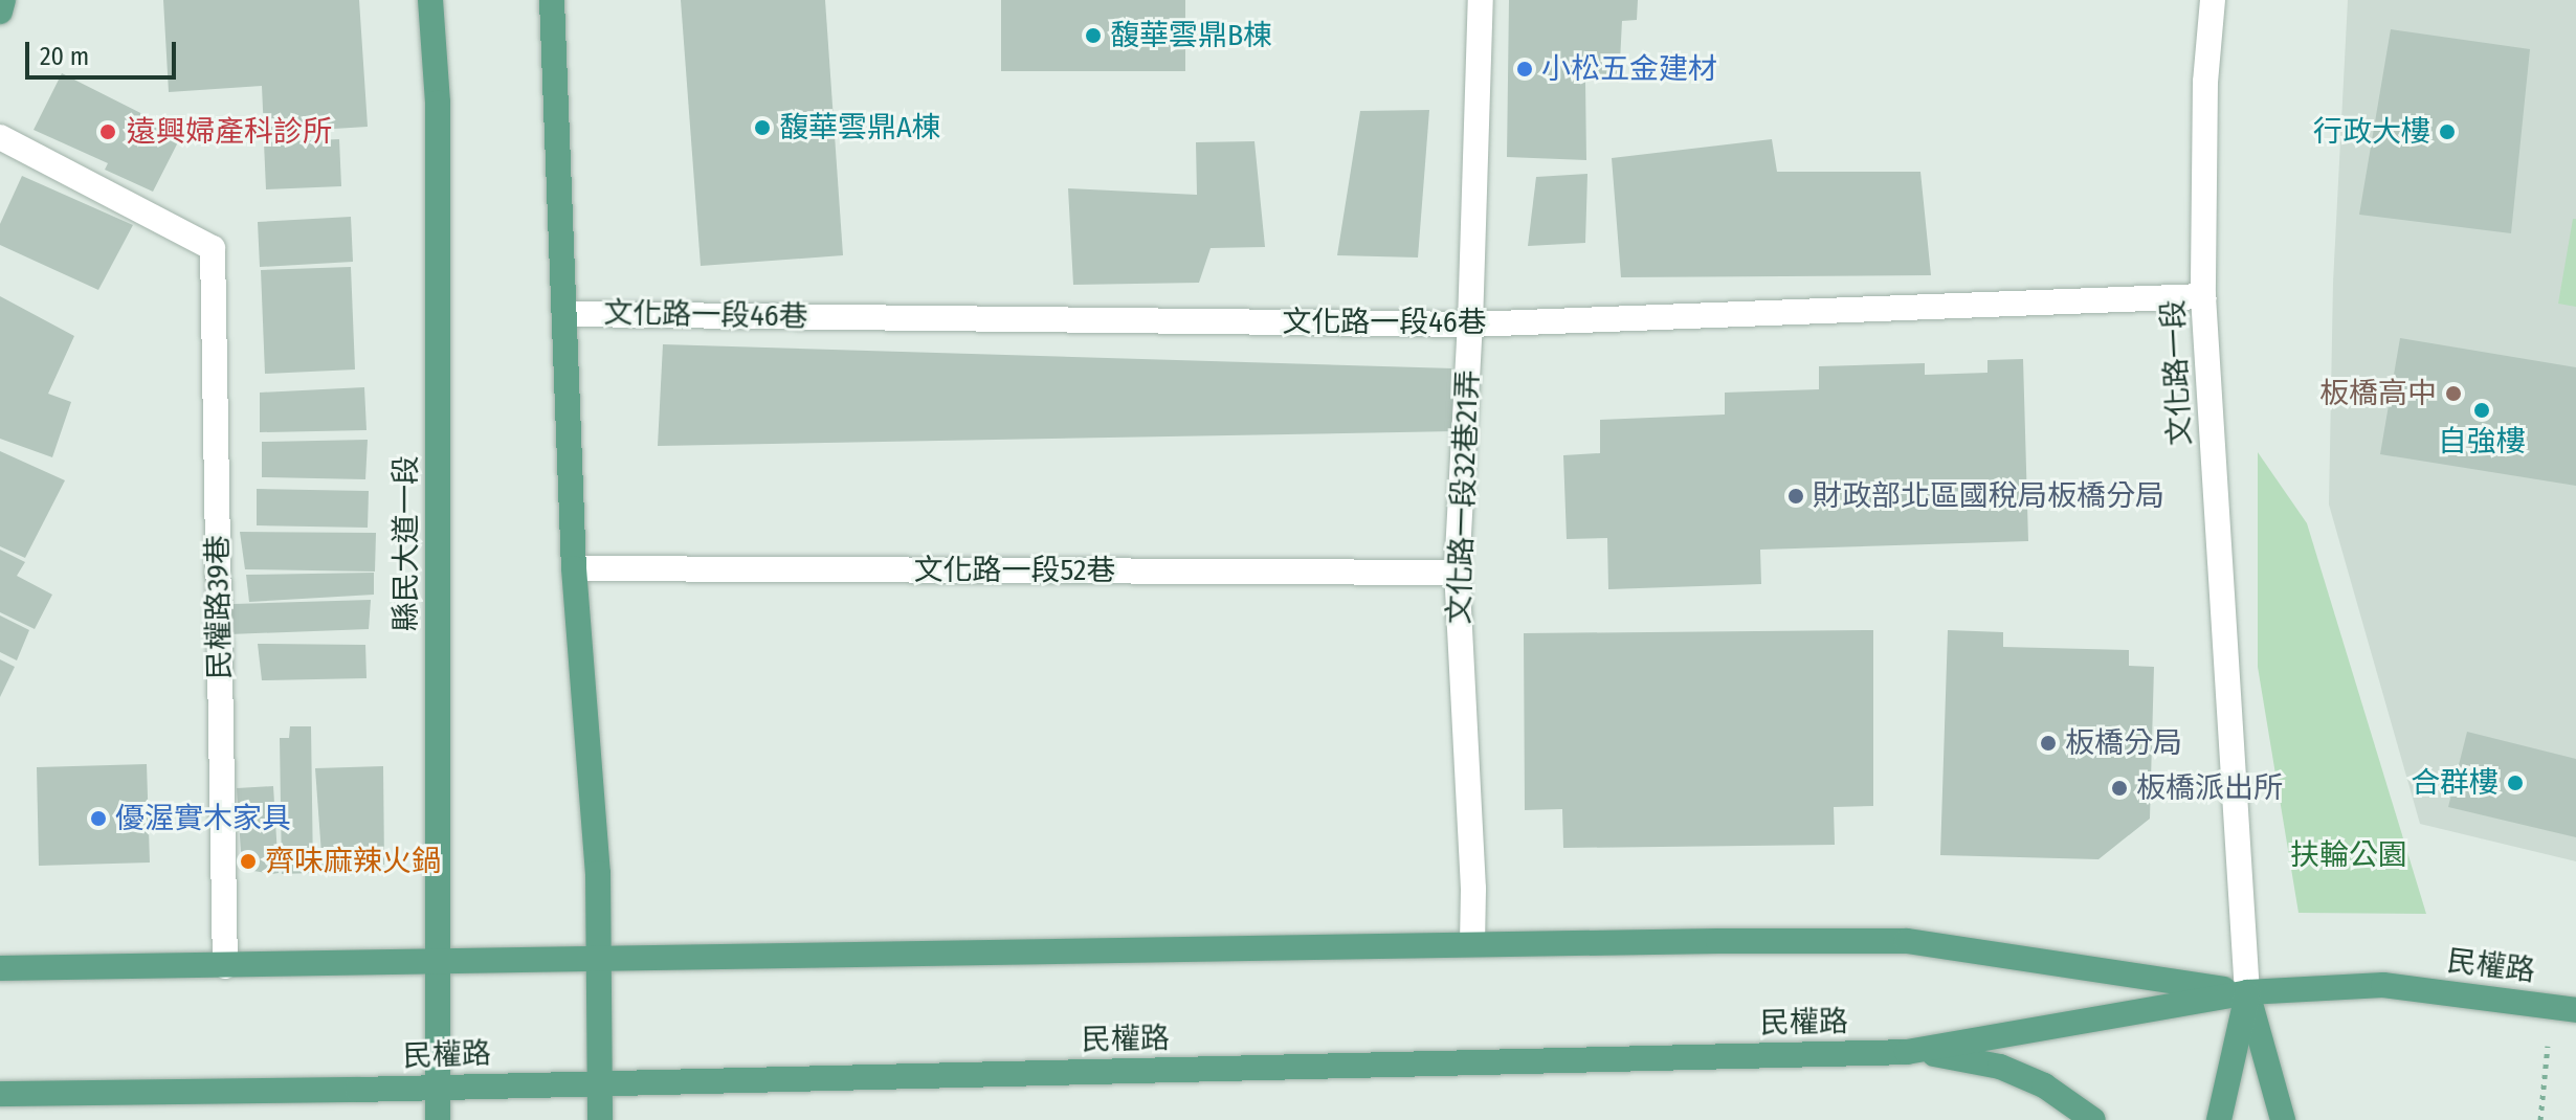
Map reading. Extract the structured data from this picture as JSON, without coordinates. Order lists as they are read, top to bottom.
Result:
{
  "streets": {
    "main road": ["文化路一段", "縣民大道一段", "民權路"],
    "street": [
      "文化路一段46巷",
      "文化路一段32巷21弄",
      "文化路一段52巷",
      "民權路39巷"
    ]
  },
  "crossings": [
    ["文化路一段46巷", "文化路一段"],
    ["文化路一段46巷", "文化路一段32巷21弄"],
    ["文化路一段", "民權路"],
    ["文化路一段32巷21弄", "文化路一段52巷"],
    ["文化路一段32巷21弄", "民權路"],
    ["縣民大道一段", "民權路"],
    ["民權路39巷", "民權路"]
  ],
  "parks": ["扶輪公園"],
  "places": [
    "馥華雲鼎B棟",
    "小松五金建材",
    "馥華雲鼎A棟",
    "遠興婦產科診所",
    "行政大樓",
    "板橋高中",
    "自強樓",
    "財政部北區國稅局板橋分局",
    "板橋分局",
    "合群樓",
    "板橋派出所",
    "優渥實木家具",
    "齊味麻辣火鍋"
  ],
  "scale_bar": "20 m"
}
